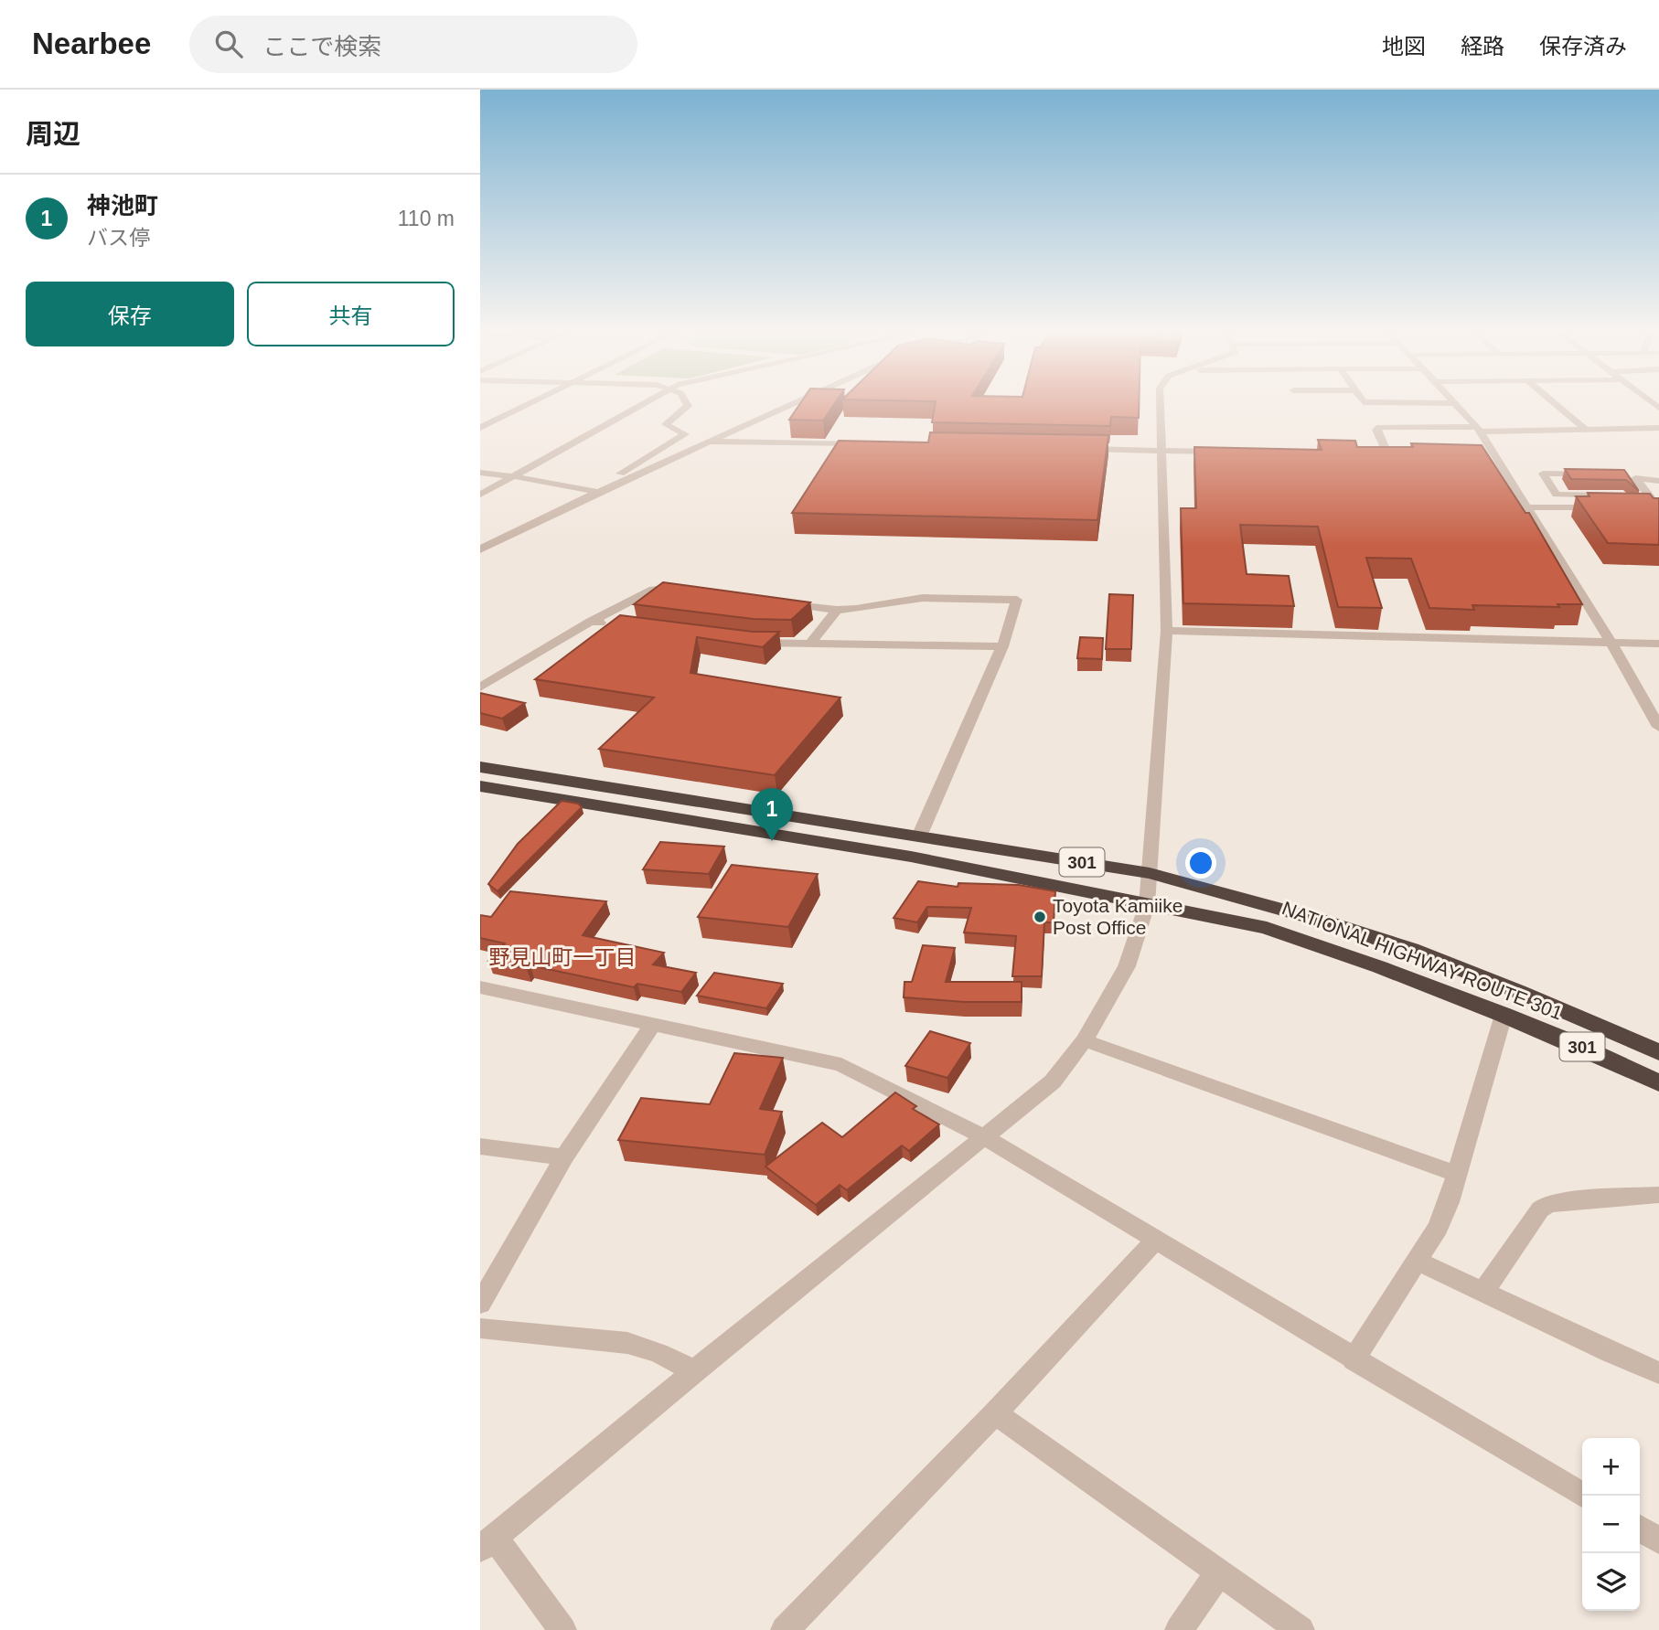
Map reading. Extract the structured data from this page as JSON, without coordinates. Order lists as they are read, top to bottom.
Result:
{
  "streets": {
    "highway": ["301", "NATIONAL HIGHWAY ROUTE 301"]
  },
  "districts": ["野見山町一丁目"],
  "places": ["Toyota Kamiike Post Office"],
  "page": {
    "header": "Nearbee",
    "search": "ここで検索",
    "nav": ["地図", "経路", "保存済み"],
    "heading": "周辺",
    "list": [
      {
        "mark": "1",
        "name": "神池町",
        "note": "バス停",
        "value": "110 m"
      }
    ],
    "buttons": ["保存", "共有"],
    "pins": "1",
    "map_buttons": ["+", "−"]
  }
}
